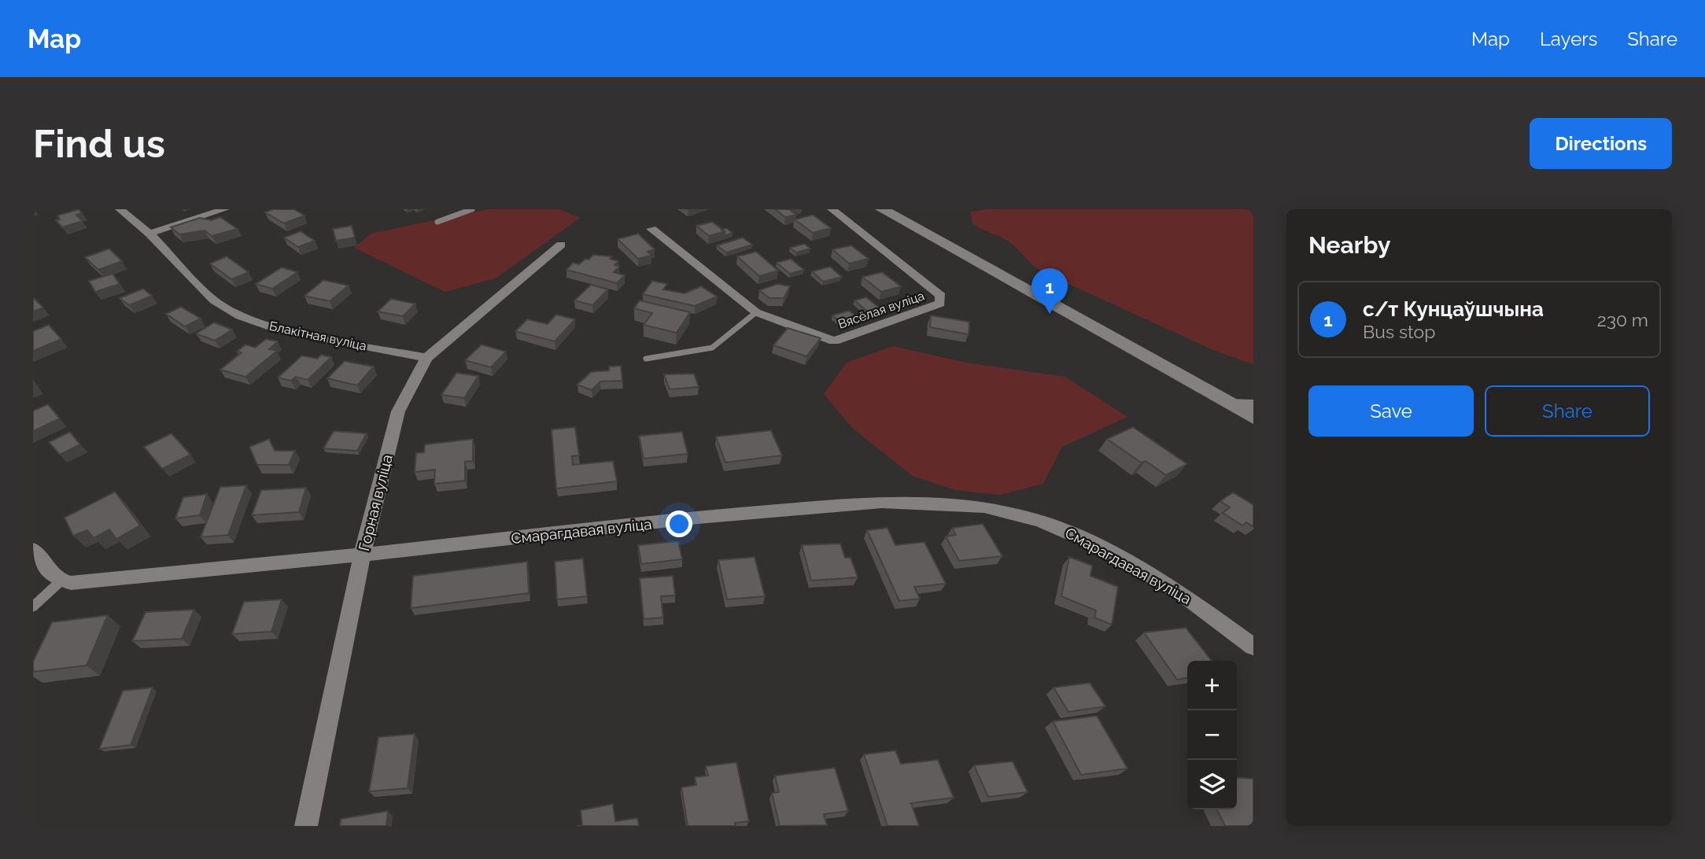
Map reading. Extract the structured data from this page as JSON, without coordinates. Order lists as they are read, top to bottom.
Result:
{
  "streets": {
    "street": [
      "Вясёлая вуліца",
      "Блакітная вуліца",
      "Горная вуліца",
      "Смарагдавая вуліца"
    ]
  },
  "crossings": [
    ["Блакітная вуліца", "Горная вуліца"],
    ["Горная вуліца", "Смарагдавая вуліца"]
  ],
  "page": {
    "header": "Map",
    "nav": ["Map", "Layers", "Share"],
    "buttons": [
      "Directions",
      ["Save", "Share"]
    ],
    "title": "Find us",
    "heading": "Nearby",
    "pins": "1",
    "list": [
      {
        "mark": "1",
        "name": "с/т Кунцаўшчына",
        "note": "Bus stop",
        "value": "230 m"
      }
    ],
    "map_buttons": ["+", "−"]
  }
}
